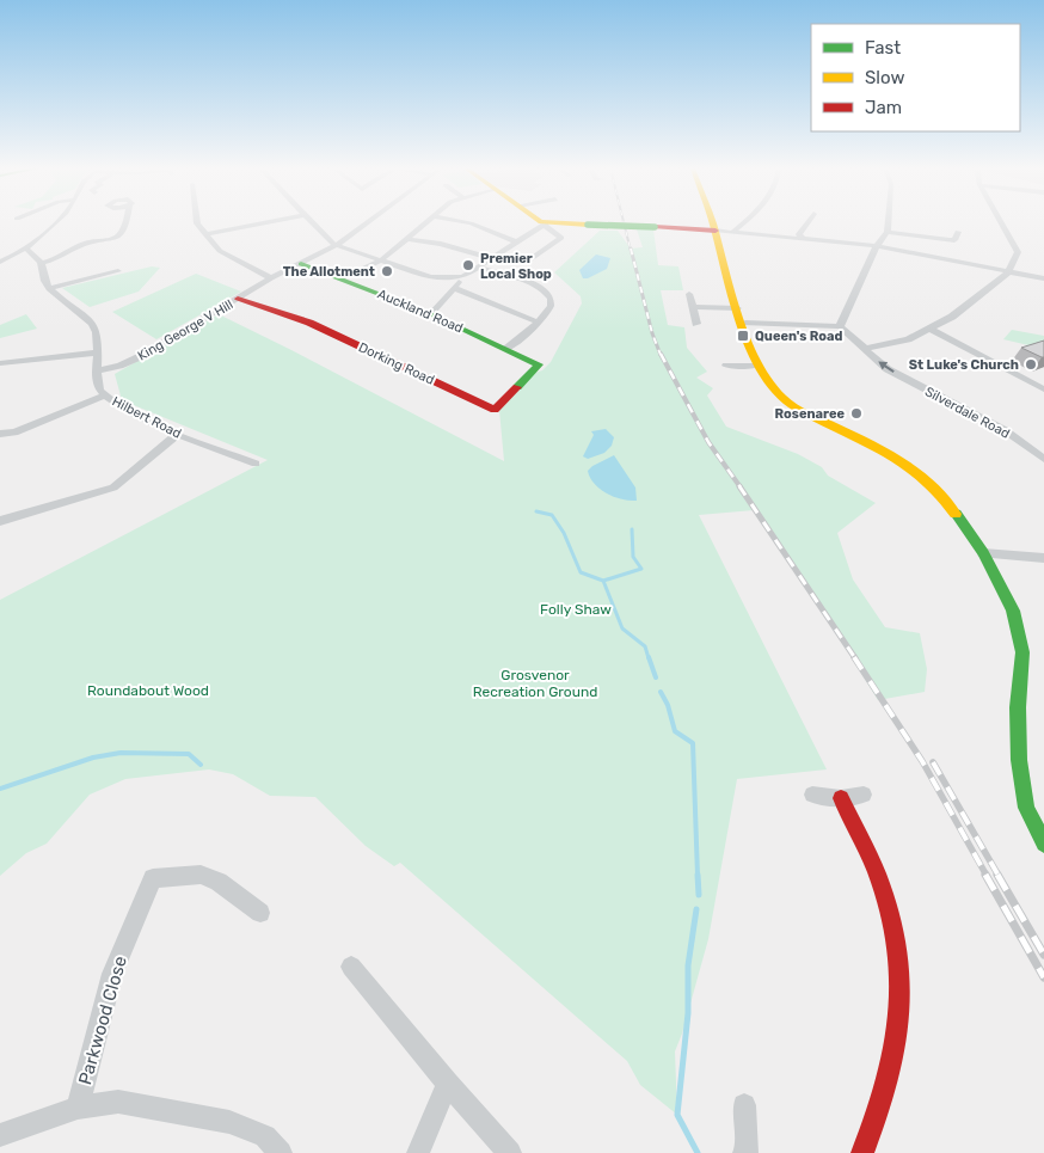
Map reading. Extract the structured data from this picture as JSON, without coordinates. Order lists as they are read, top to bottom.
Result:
{
  "streets": {
    "street": [
      "Auckland Road",
      "King George V Hill",
      "Dorking Road",
      "Silverdale Road",
      "Hilbert Road",
      "Parkwood Close"
    ]
  },
  "crossings": [
    ["Auckland Road", "King George V Hill"],
    ["Auckland Road", "Dorking Road"],
    ["King George V Hill", "Dorking Road"],
    ["King George V Hill", "Hilbert Road"]
  ],
  "parks": ["Folly Shaw", "Grosvenor Recreation Ground", "Roundabout Wood"],
  "places": {
    "other": [
      "Premier Local Shop",
      "The Allotment",
      "St Luke's Church",
      "Rosenaree"
    ],
    "transit": ["Queen's Road"]
  },
  "legend": ["Fast", "Slow", "Jam"]
}
